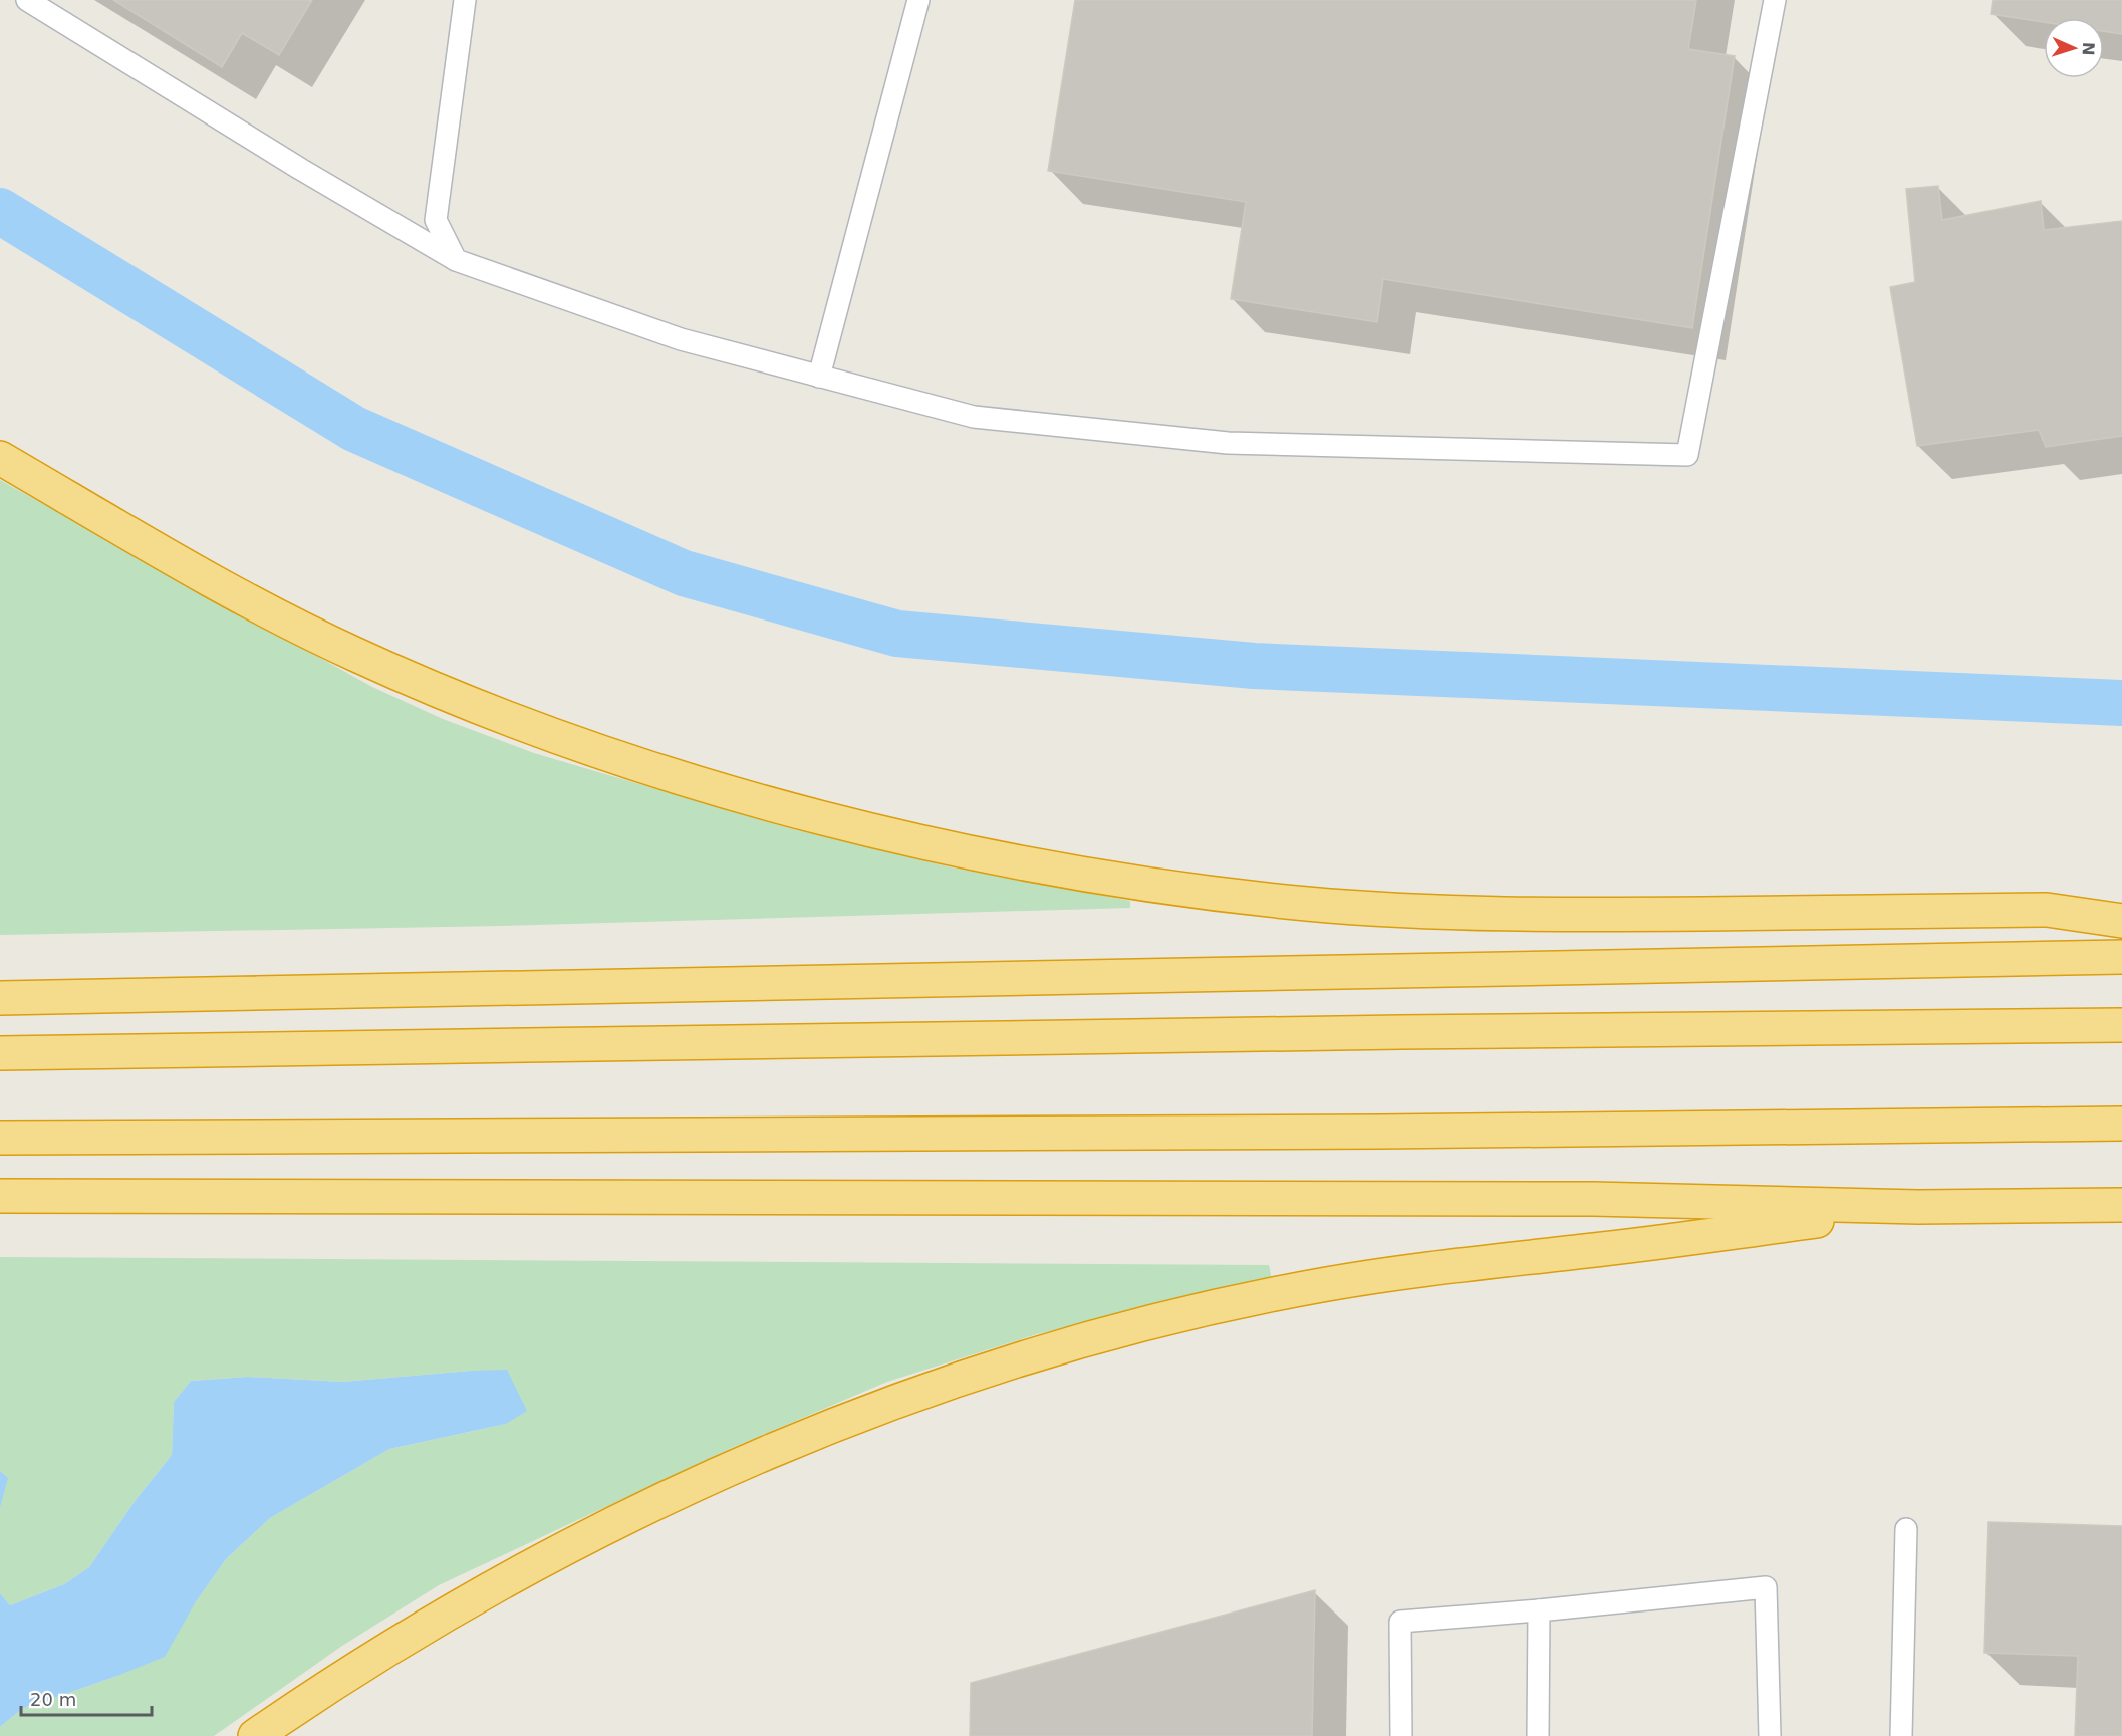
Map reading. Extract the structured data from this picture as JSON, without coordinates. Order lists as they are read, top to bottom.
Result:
{
  "scale_bar": "20 m",
  "north": "right"
}
